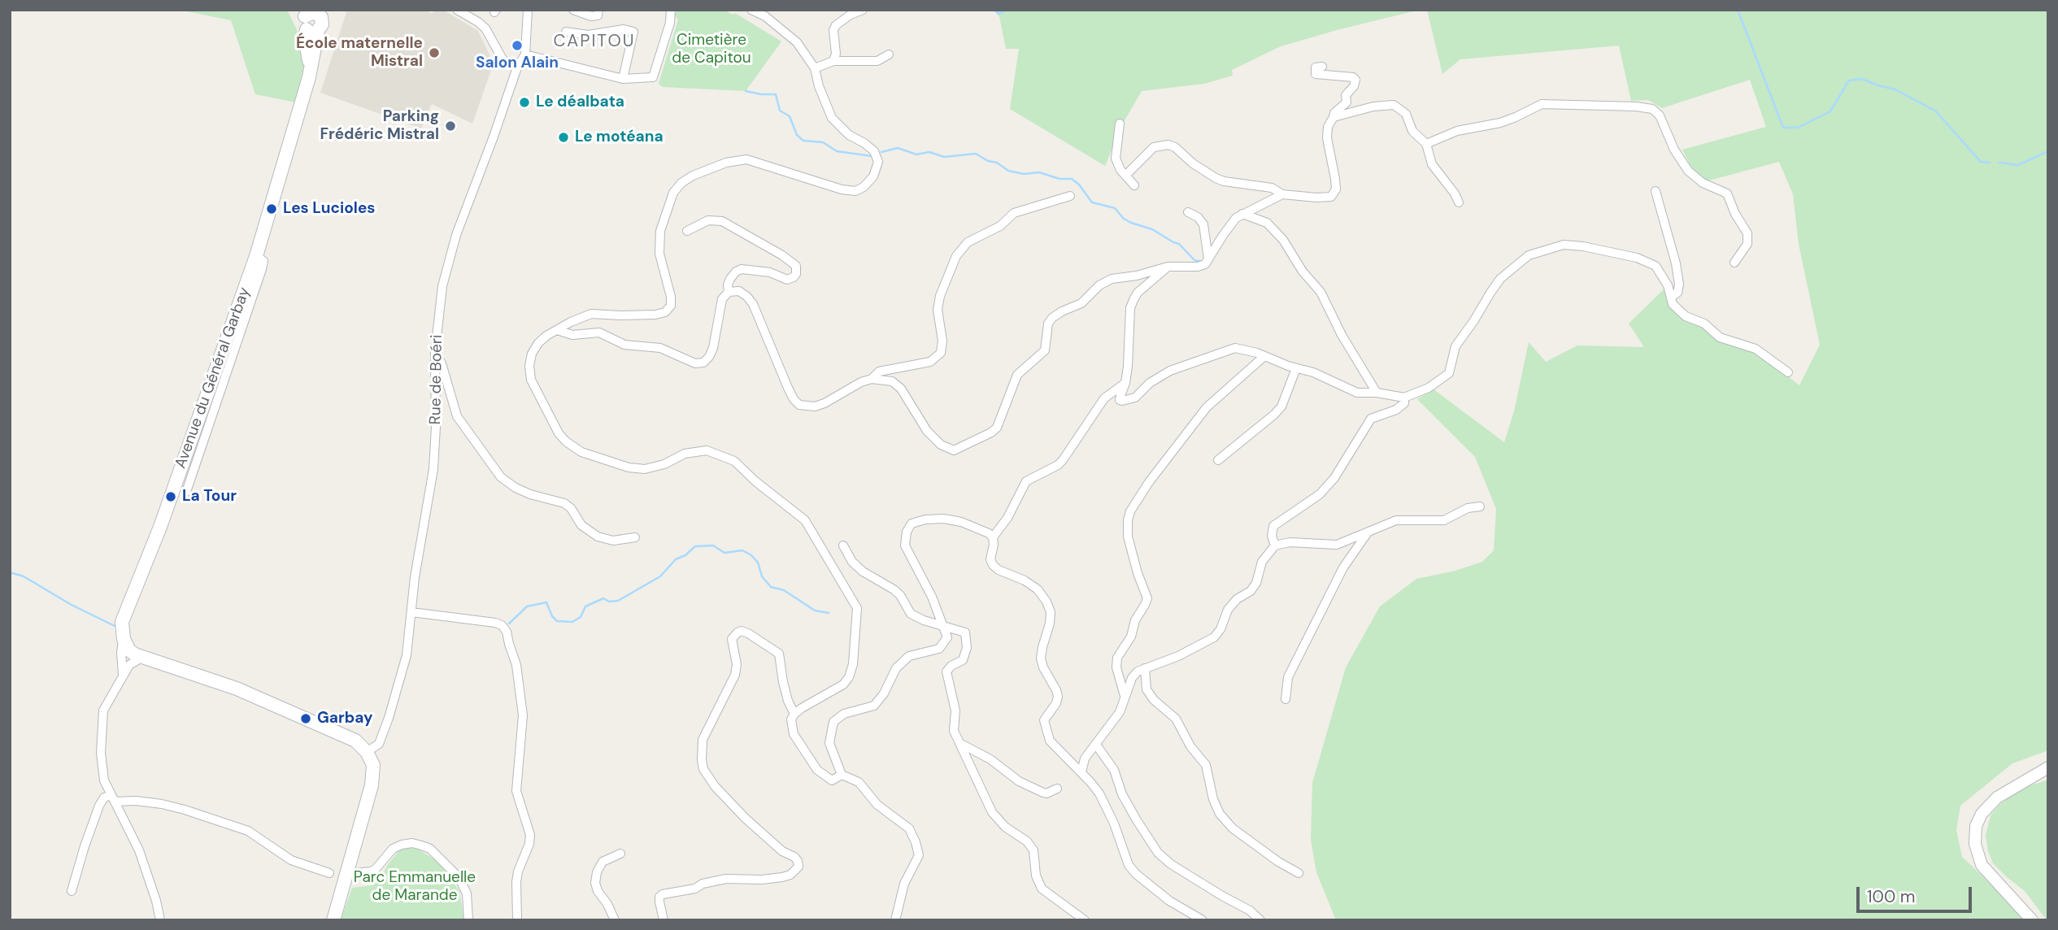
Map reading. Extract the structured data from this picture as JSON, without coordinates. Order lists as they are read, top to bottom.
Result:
{
  "streets": {
    "main road": ["Avenue du Général Garbay"],
    "street": ["Rue de Boéri"]
  },
  "districts": ["CAPITOU"],
  "parks": ["Cimetière de Capitou", "Parc Emmanuelle de Marande"],
  "places": [
    "Salon Alain",
    "École maternelle Mistral",
    "Le déalbata",
    "Parking Frédéric Mistral",
    "Le motéana",
    "Les Lucioles",
    "La Tour",
    "Garbay"
  ],
  "scale_bar": "100 m"
}
